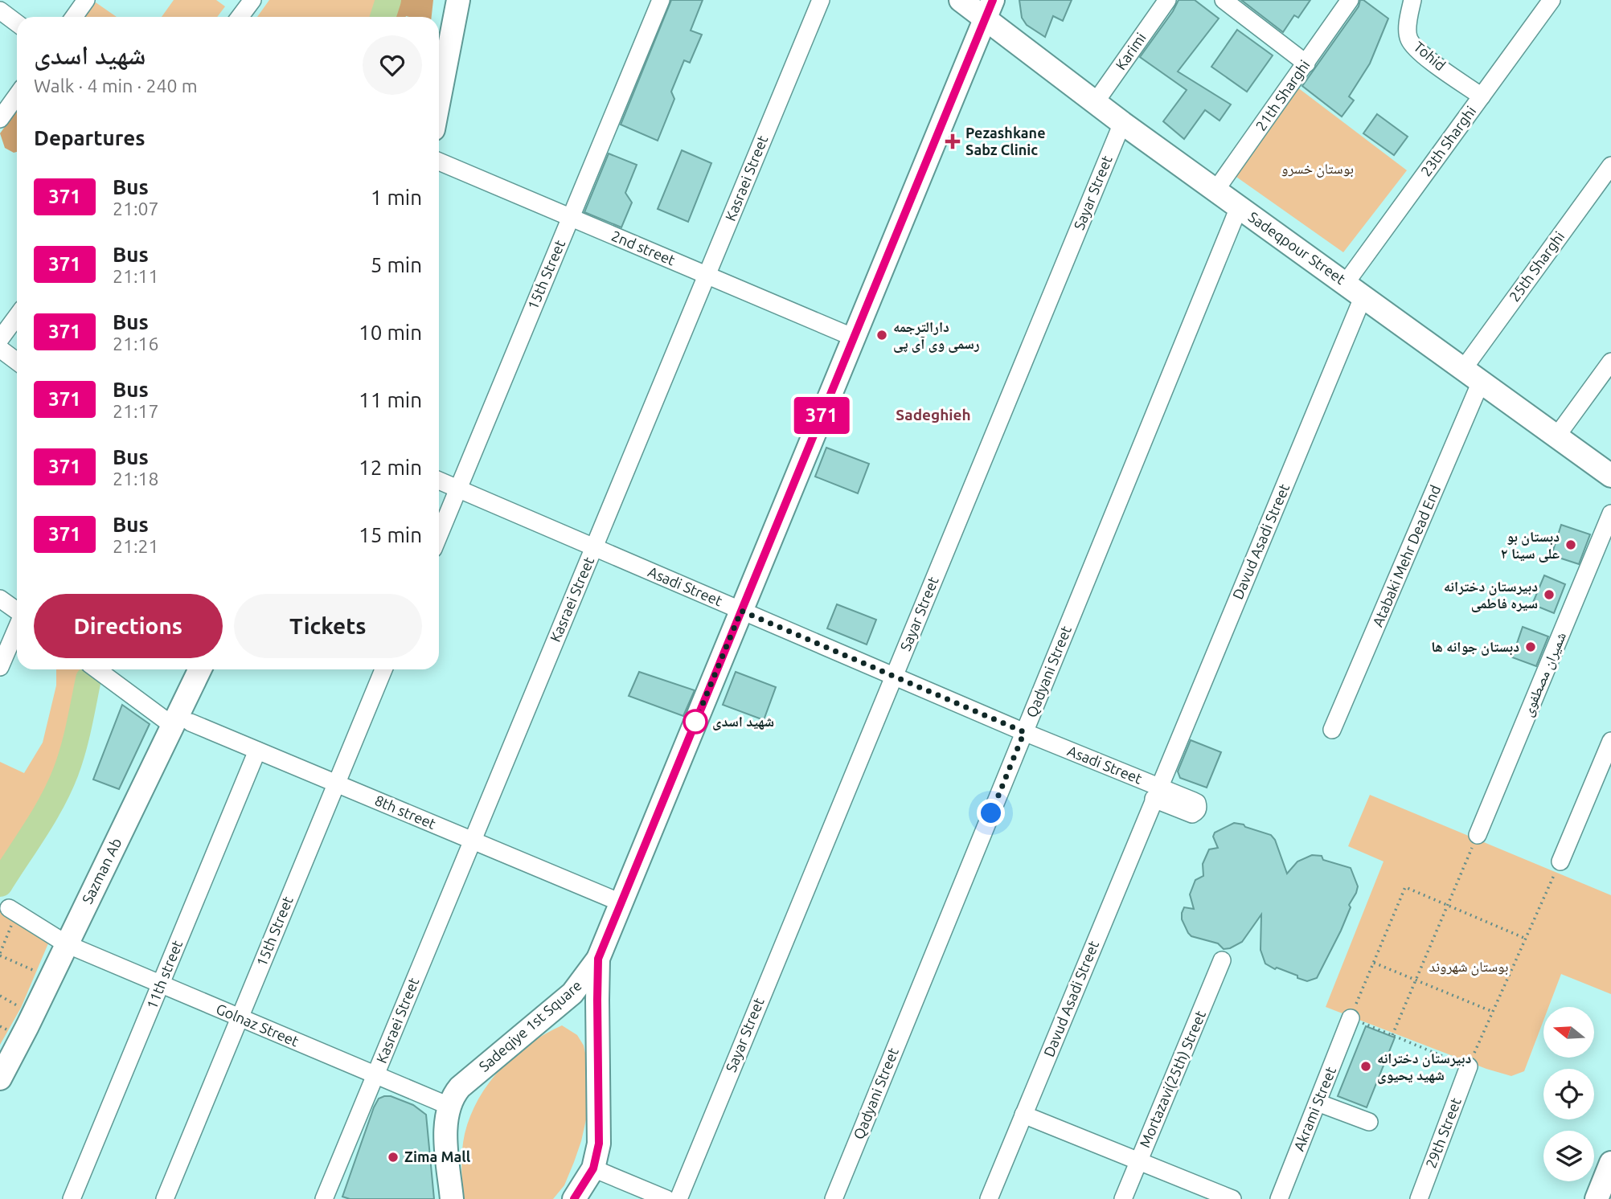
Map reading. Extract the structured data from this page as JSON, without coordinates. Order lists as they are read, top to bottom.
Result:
{
  "streets": {
    "main road": ["Sadeqpour Street", "Sazman Ab", "Sadeqiye 1st Square"],
    "street": [
      "Karimi",
      "Tohid",
      "21th Sharghi",
      "23th Sharghi",
      "Kasraei Street",
      "Sayar Street",
      "2nd street",
      "25th Sharghi",
      "15th Street",
      "Davud Asadi Street",
      "Atabaki Mehr Dead End",
      "Asadi Street",
      "Qadyani Street",
      "شمیران مصطفوی",
      "8th street",
      "11th street",
      "Golnaz Street",
      "Mortazavi(25th) Street",
      "Akrami Street",
      "29th Street"
    ]
  },
  "crossings": [
    ["Karimi", "Sadeqpour Street"],
    ["Tohid", "23th Sharghi"],
    ["21th Sharghi", "Sadeqpour Street"],
    ["23th Sharghi", "Sadeqpour Street"],
    ["23th Sharghi", "Davud Asadi Street"],
    ["Kasraei Street", "2nd street"],
    ["Kasraei Street", "Asadi Street"],
    ["Kasraei Street", "8th street"],
    ["Kasraei Street", "Golnaz Street"],
    ["Sayar Street", "Sadeqpour Street"],
    ["Sayar Street", "Asadi Street"],
    ["2nd street", "15th Street"],
    ["Sadeqpour Street", "25th Sharghi"],
    ["Sadeqpour Street", "Davud Asadi Street"],
    ["Sadeqpour Street", "Atabaki Mehr Dead End"],
    ["Sadeqpour Street", "Qadyani Street"],
    ["25th Sharghi", "Atabaki Mehr Dead End"],
    ["15th Street", "Asadi Street"],
    ["15th Street", "8th street"],
    ["15th Street", "Golnaz Street"],
    ["Davud Asadi Street", "Asadi Street"],
    ["Asadi Street", "Qadyani Street"],
    ["8th street", "Sazman Ab"],
    ["8th street", "11th street"],
    ["Sazman Ab", "Golnaz Street"],
    ["11th street", "Golnaz Street"],
    ["Golnaz Street", "Sadeqiye 1st Square"]
  ],
  "districts": ["Sadeghieh"],
  "parks": ["بوستان خسرو", "بوستان شهروند"],
  "places": {
    "health": ["Pezashkane Sabz Clinic"],
    "other": [
      "دارالترجمه رسمی وی آی پی",
      "دبستان بو علی سینا ۲",
      "دبیرستان دخترانه سیره فاطمی",
      "دبستان جوانه ها",
      "شهید اسدی",
      "دبیرستان دخترانه شهید یحیوی",
      "Zima Mall"
    ]
  },
  "lines": ["bus line 371"],
  "north": "left",
  "page": {
    "on_map": "371",
    "heading": [
      ["شهید اسدی", "Walk · 4 min · 240 m"],
      "Departures"
    ],
    "list": [
      {
        "mark": "371",
        "name": "Bus",
        "note": "21:07",
        "value": "1 min"
      },
      {
        "mark": "371",
        "name": "Bus",
        "note": "21:11",
        "value": "5 min"
      },
      {
        "mark": "371",
        "name": "Bus",
        "note": "21:16",
        "value": "10 min"
      },
      {
        "mark": "371",
        "name": "Bus",
        "note": "21:17",
        "value": "11 min"
      },
      {
        "mark": "371",
        "name": "Bus",
        "note": "21:18",
        "value": "12 min"
      },
      {
        "mark": "371",
        "name": "Bus",
        "note": "21:21",
        "value": "15 min"
      }
    ],
    "buttons": ["Directions", "Tickets"]
  }
}
